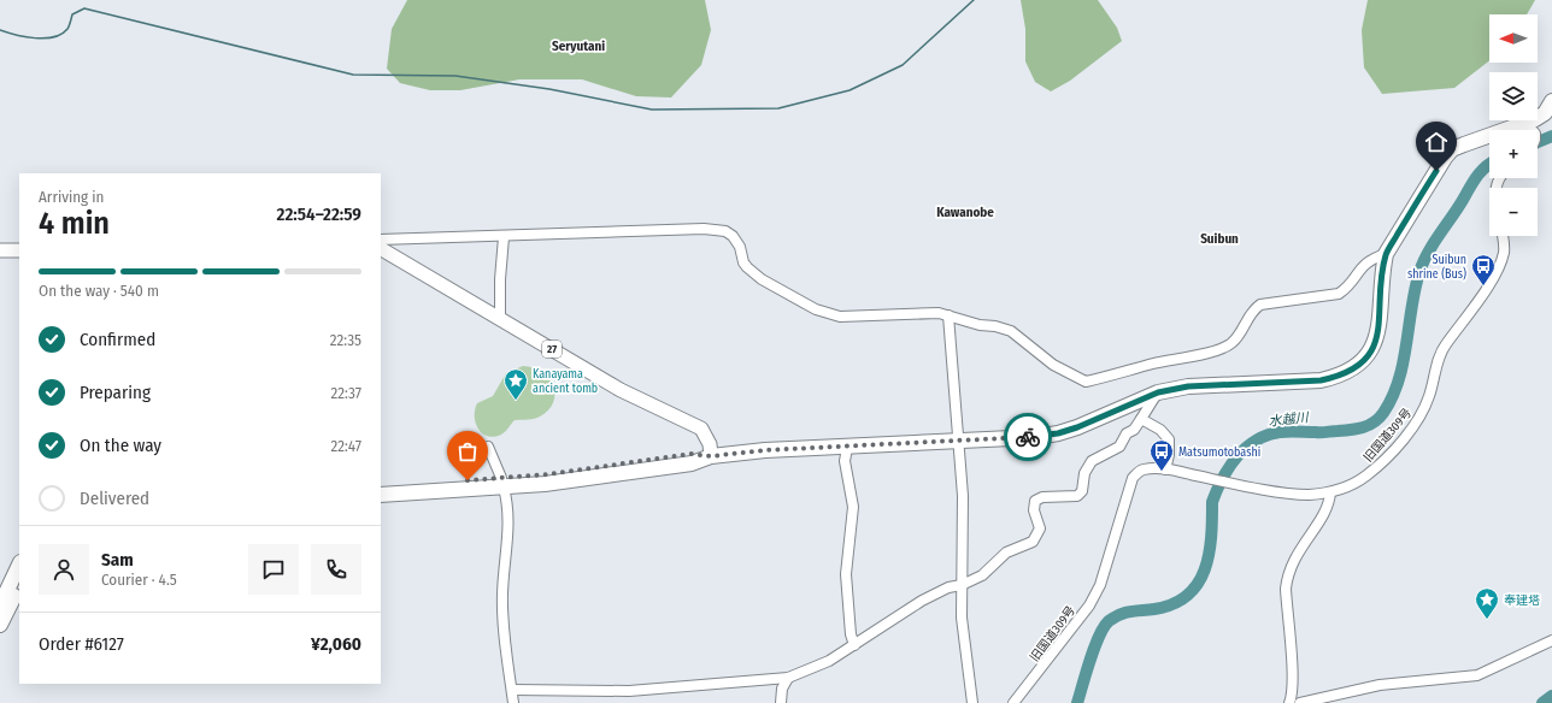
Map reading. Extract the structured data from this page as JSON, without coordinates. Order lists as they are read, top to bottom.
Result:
{
  "streets": {
    "main road": ["27"],
    "street": ["旧国道309号"]
  },
  "districts": ["Seryutani", "Kawanobe", "Suibun"],
  "water": ["水越川"],
  "places": {
    "bus stop": ["Suibun shrine (Bus)", "Matsumotobashi"],
    "place": ["Kanayama ancient tomb", "奉建塔"]
  },
  "north": "left",
  "page": {
    "map_buttons": ["+", "−"],
    "heading": ["4 min", "Arriving in", "22:54–22:59"],
    "panel": [
      "Sam",
      "Courier · 4.5",
      "Order #6127",
      "¥2,060"
    ],
    "bar": "On the way · 540 m",
    "list": [
      ["Confirmed", "22:35"],
      ["Preparing", "22:37"],
      ["On the way", "22:47"],
      "Delivered"
    ]
  }
}
